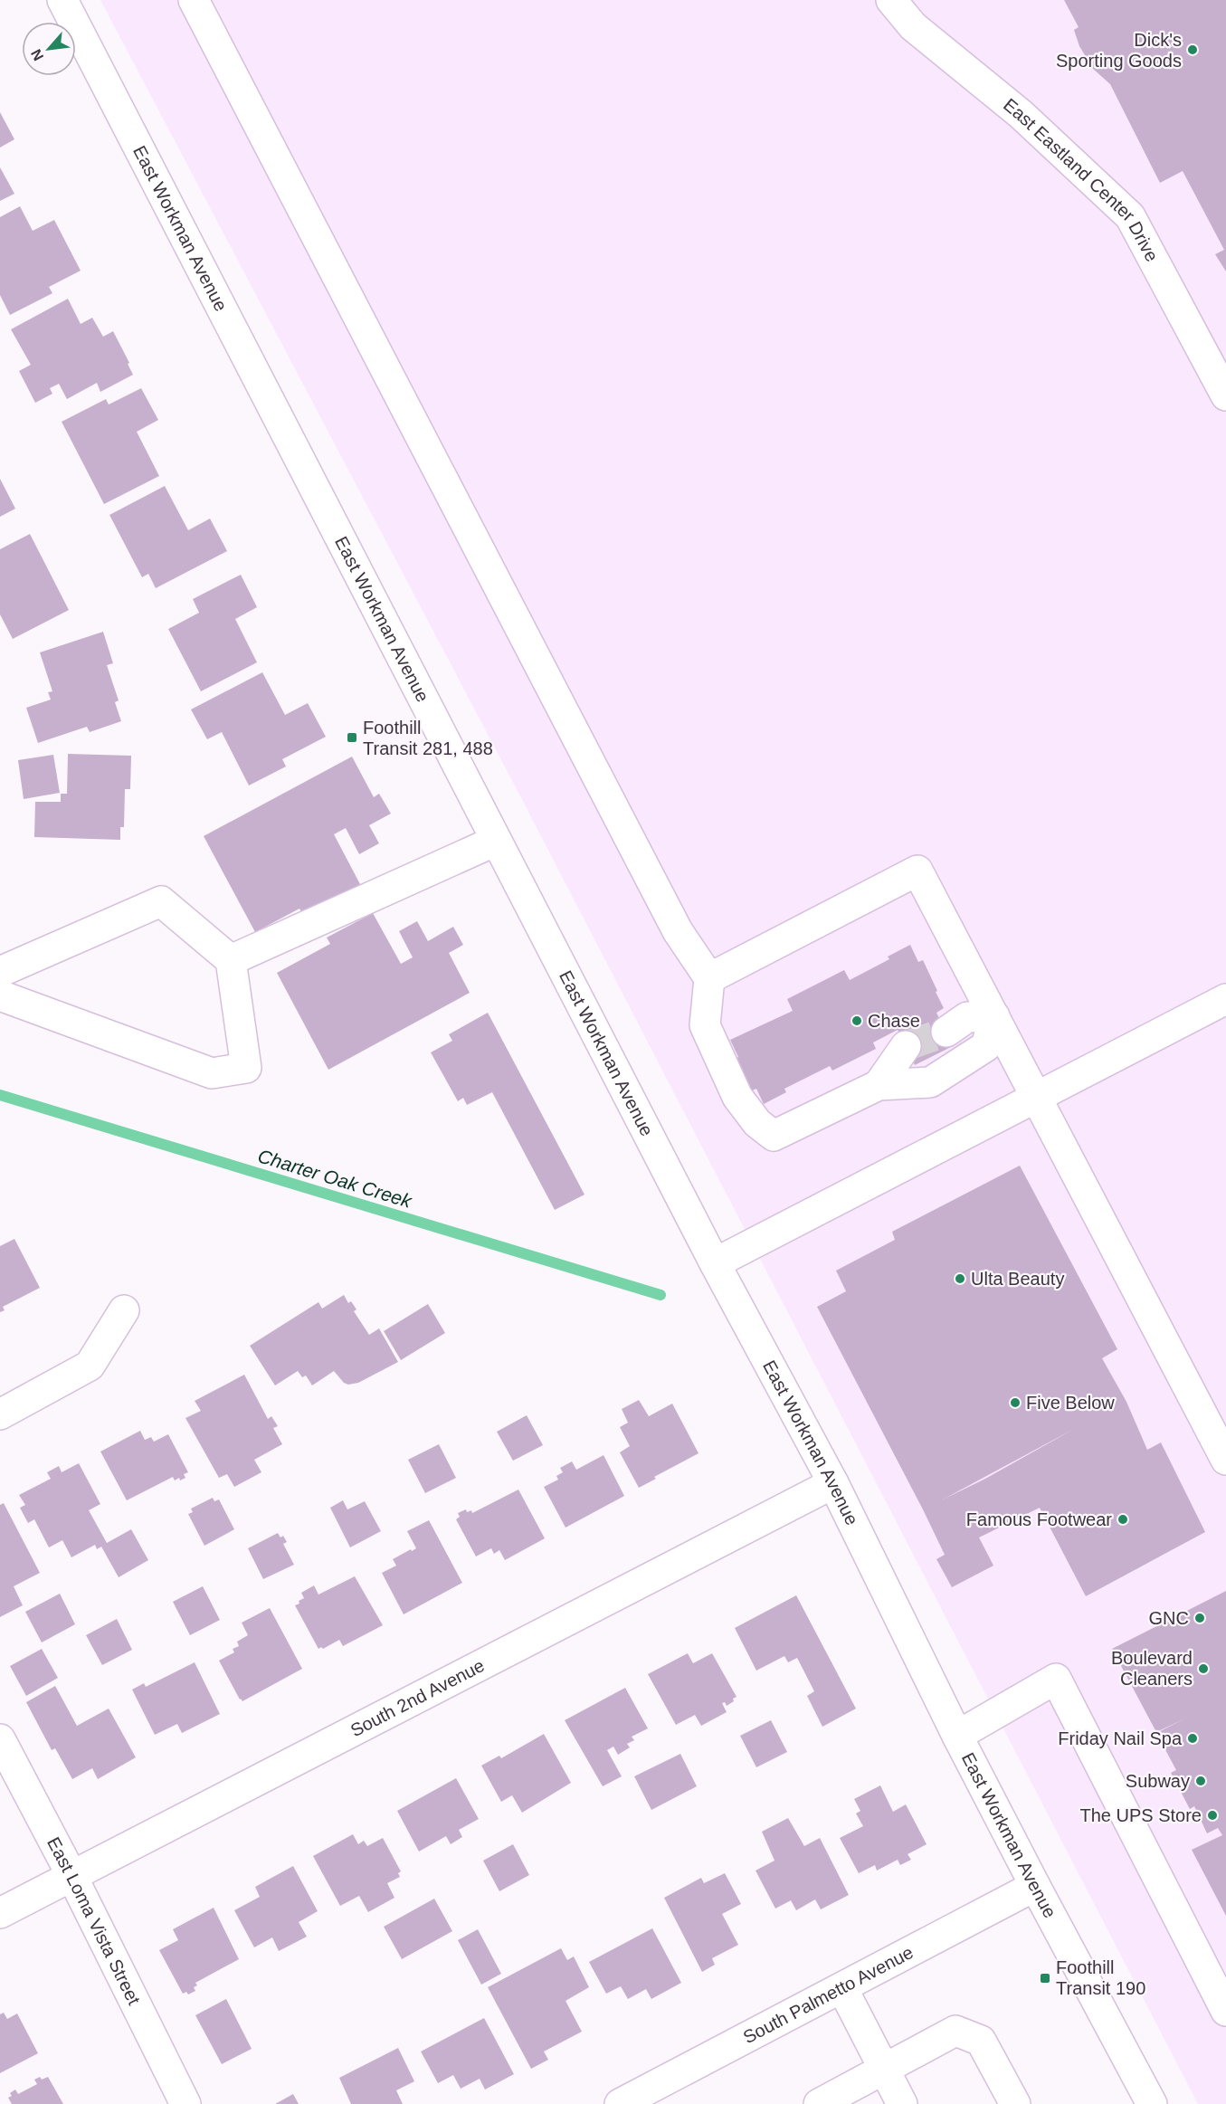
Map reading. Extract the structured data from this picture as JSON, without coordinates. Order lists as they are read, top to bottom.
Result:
{
  "streets": {
    "street": [
      "East Eastland Center Drive",
      "East Workman Avenue",
      "South 2nd Avenue",
      "East Loma Vista Street",
      "South Palmetto Avenue"
    ]
  },
  "crossings": [
    ["East Workman Avenue", "South 2nd Avenue"],
    ["East Workman Avenue", "South Palmetto Avenue"],
    ["South 2nd Avenue", "East Loma Vista Street"]
  ],
  "water": ["Charter Oak Creek"],
  "places": {
    "other": [
      "Dick's Sporting Goods",
      "Chase",
      "Ulta Beauty",
      "Five Below",
      "Famous Footwear",
      "GNC",
      "Boulevard Cleaners",
      "Friday Nail Spa",
      "Subway",
      "The UPS Store"
    ],
    "transit": ["Foothill Transit 281, 488", "Foothill Transit 190"]
  },
  "north": "bottom left"
}
